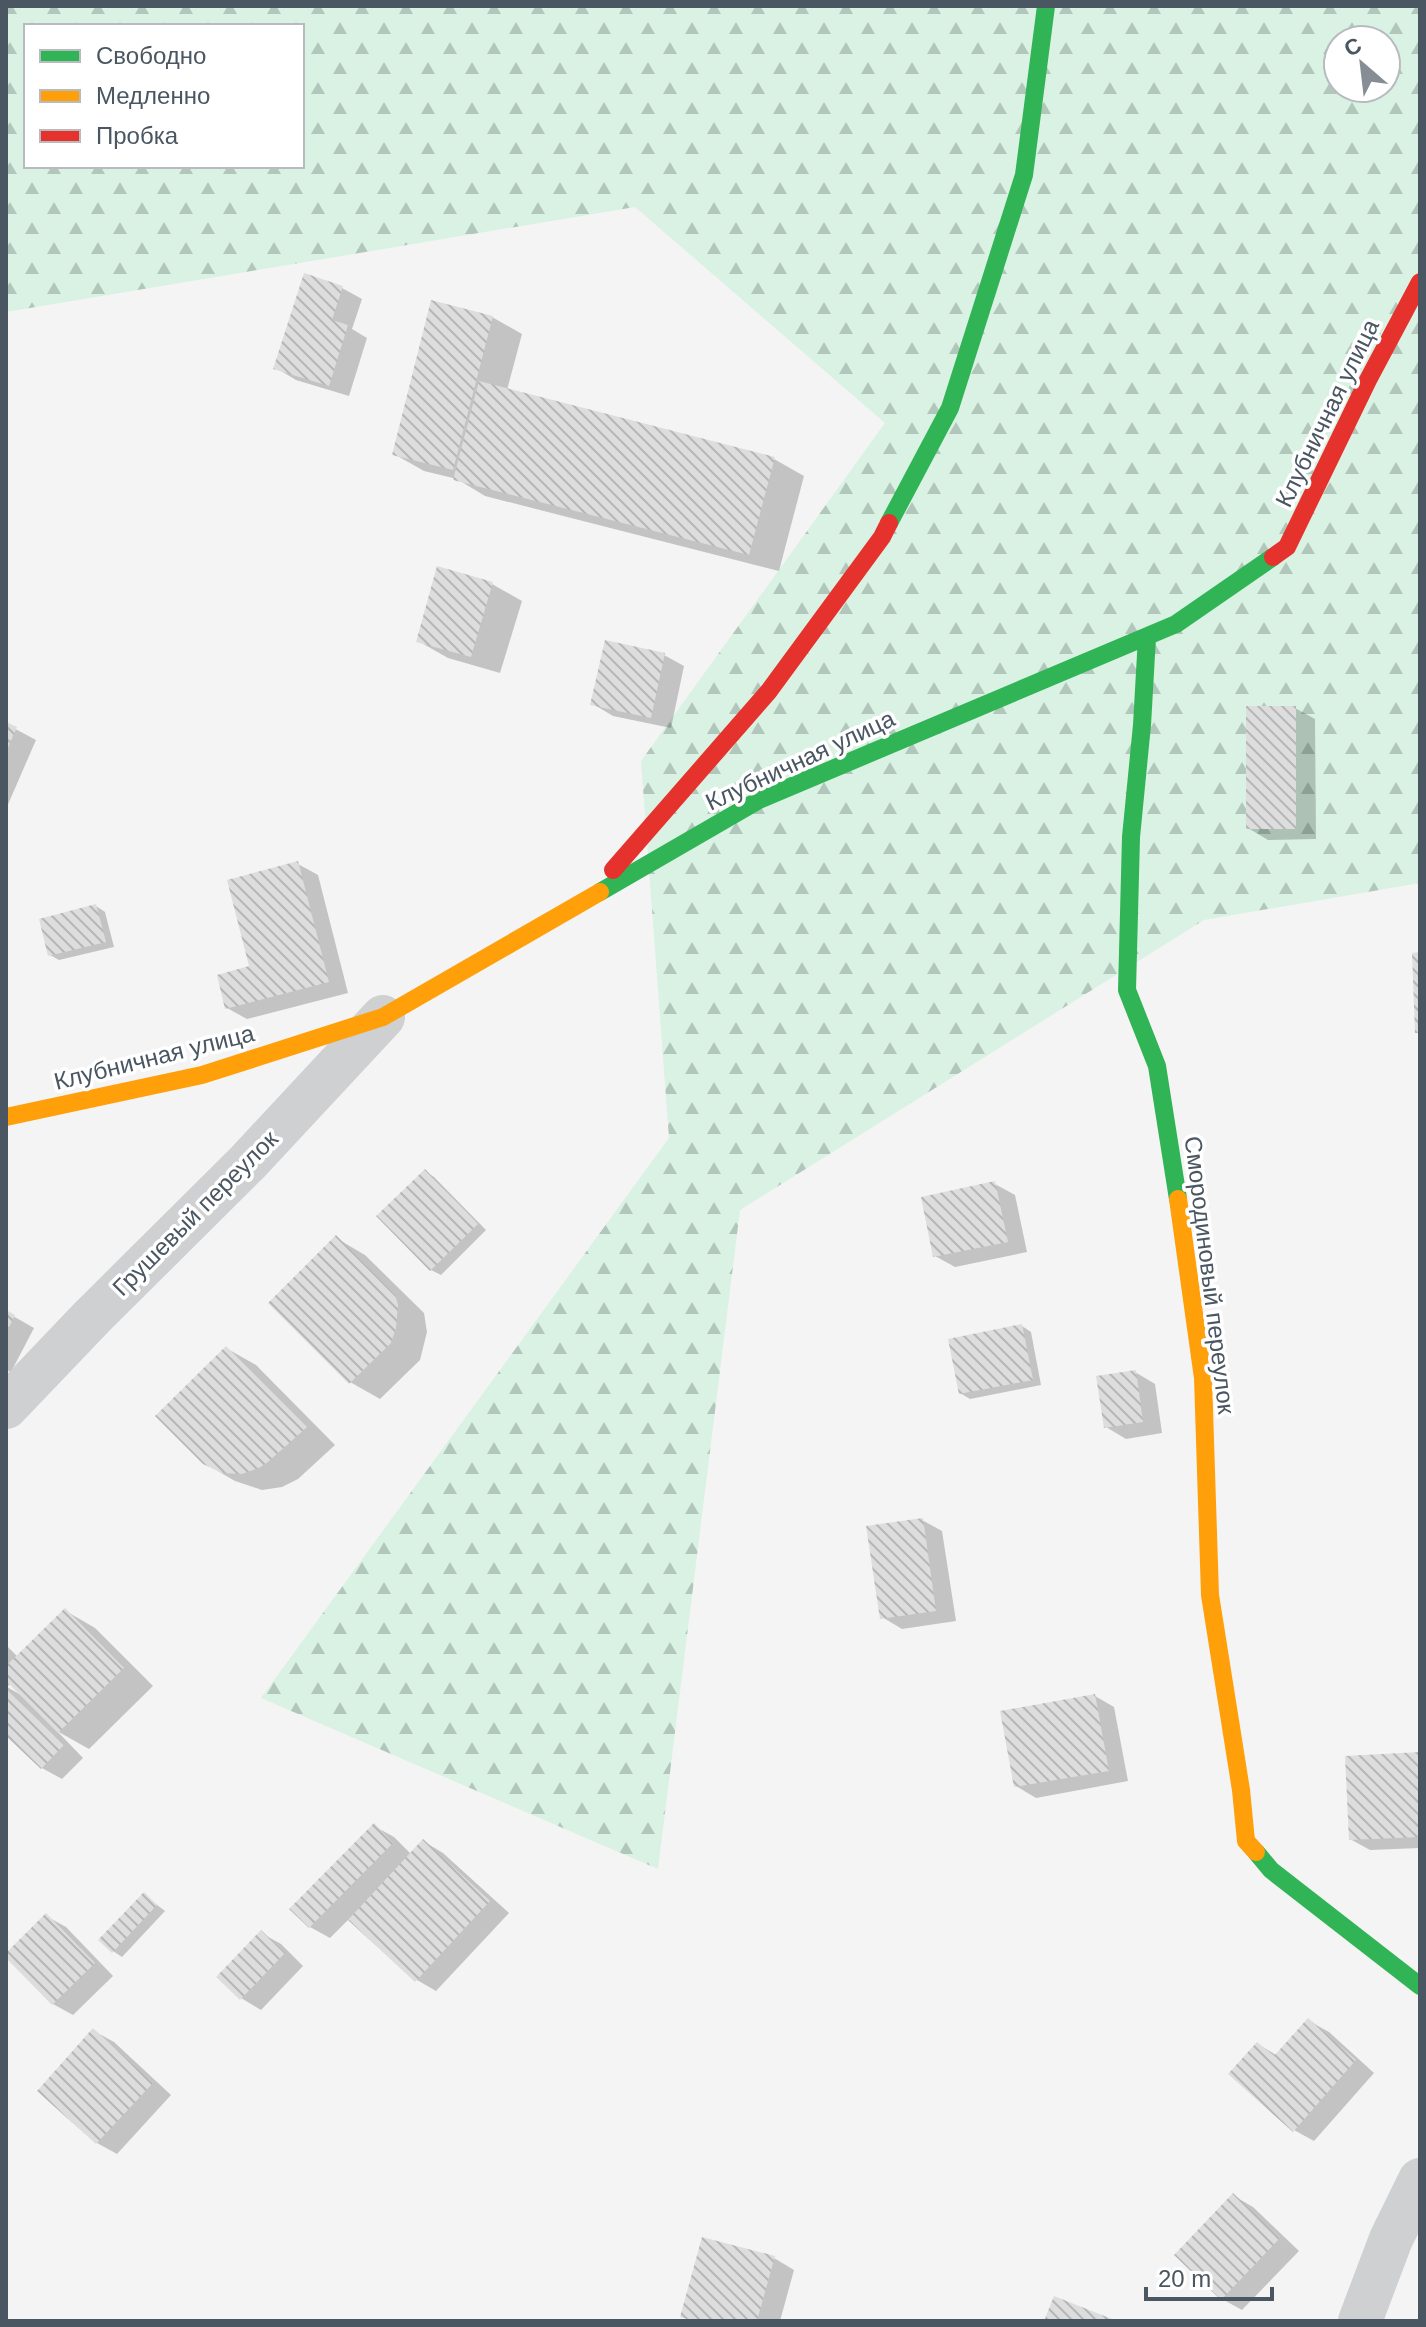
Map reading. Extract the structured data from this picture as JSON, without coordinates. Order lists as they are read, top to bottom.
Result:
{
  "streets": {
    "street": ["Клубничная улица", "Грушевый переулок", "Смородиновый переулок"]
  },
  "crossings": [
    ["Клубничная улица", "Грушевый переулок"],
    ["Клубничная улица", "Смородиновый переулок"]
  ],
  "legend": ["Свободно", "Медленно", "Пробка"],
  "scale_bar": "20 m",
  "north": "top left"
}
